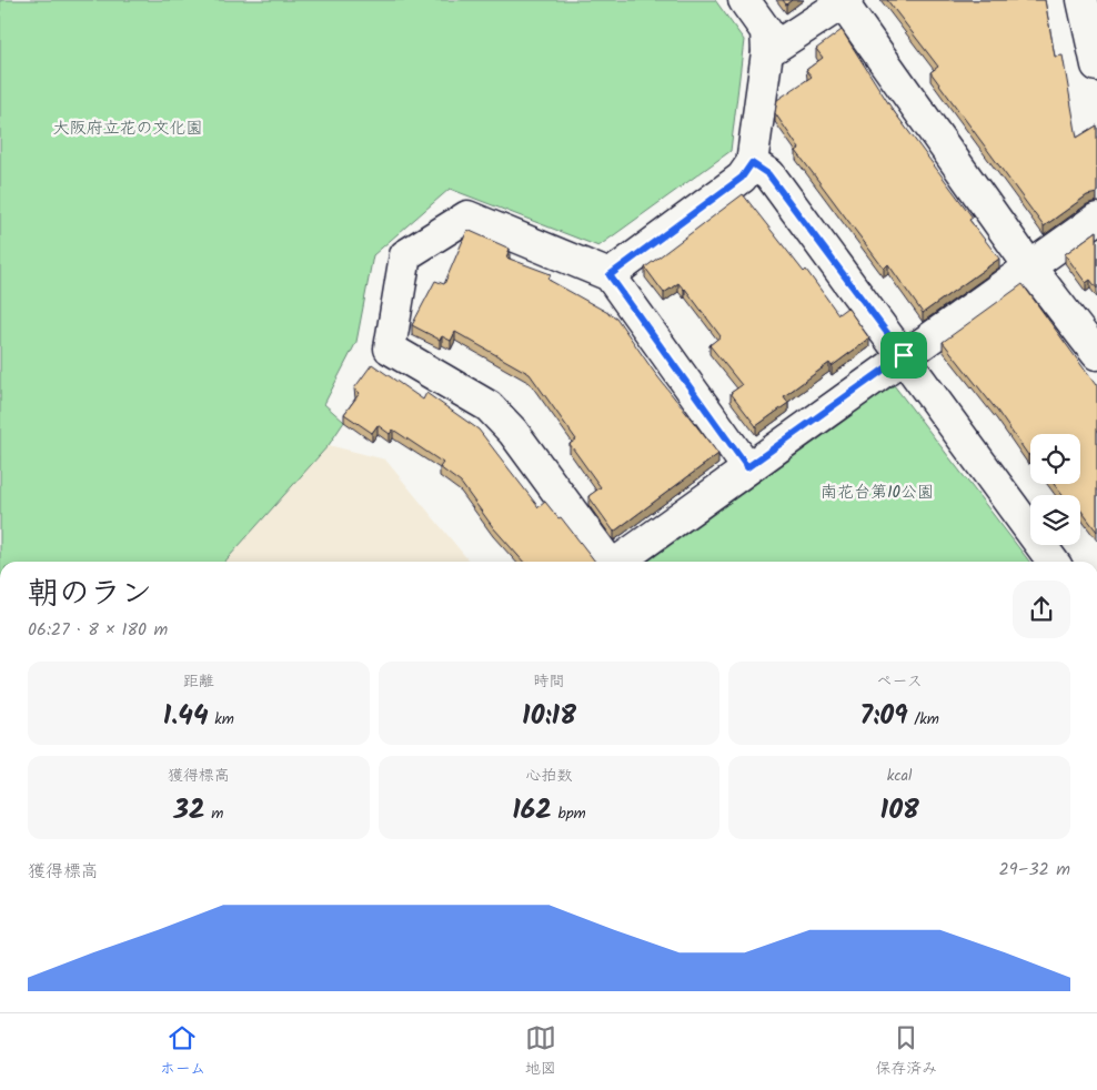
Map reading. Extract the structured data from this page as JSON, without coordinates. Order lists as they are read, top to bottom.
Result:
{
  "parks": ["大阪府立花の文化園", "南花台第10公園"],
  "page": {
    "heading": ["朝のラン", "06:27 · 8 × 180 m"],
    "stats": [
      ["距離", "1.44 km"],
      ["時間", "10:18"],
      ["ペース", "7:09 /km"],
      ["獲得標高", "32 m"],
      ["心拍数", "162 bpm"],
      ["kcal", "108"]
    ],
    "chart": ["獲得標高", "29–32 m"],
    "tabs": ["ホーム", "地図", "保存済み"]
  }
}
